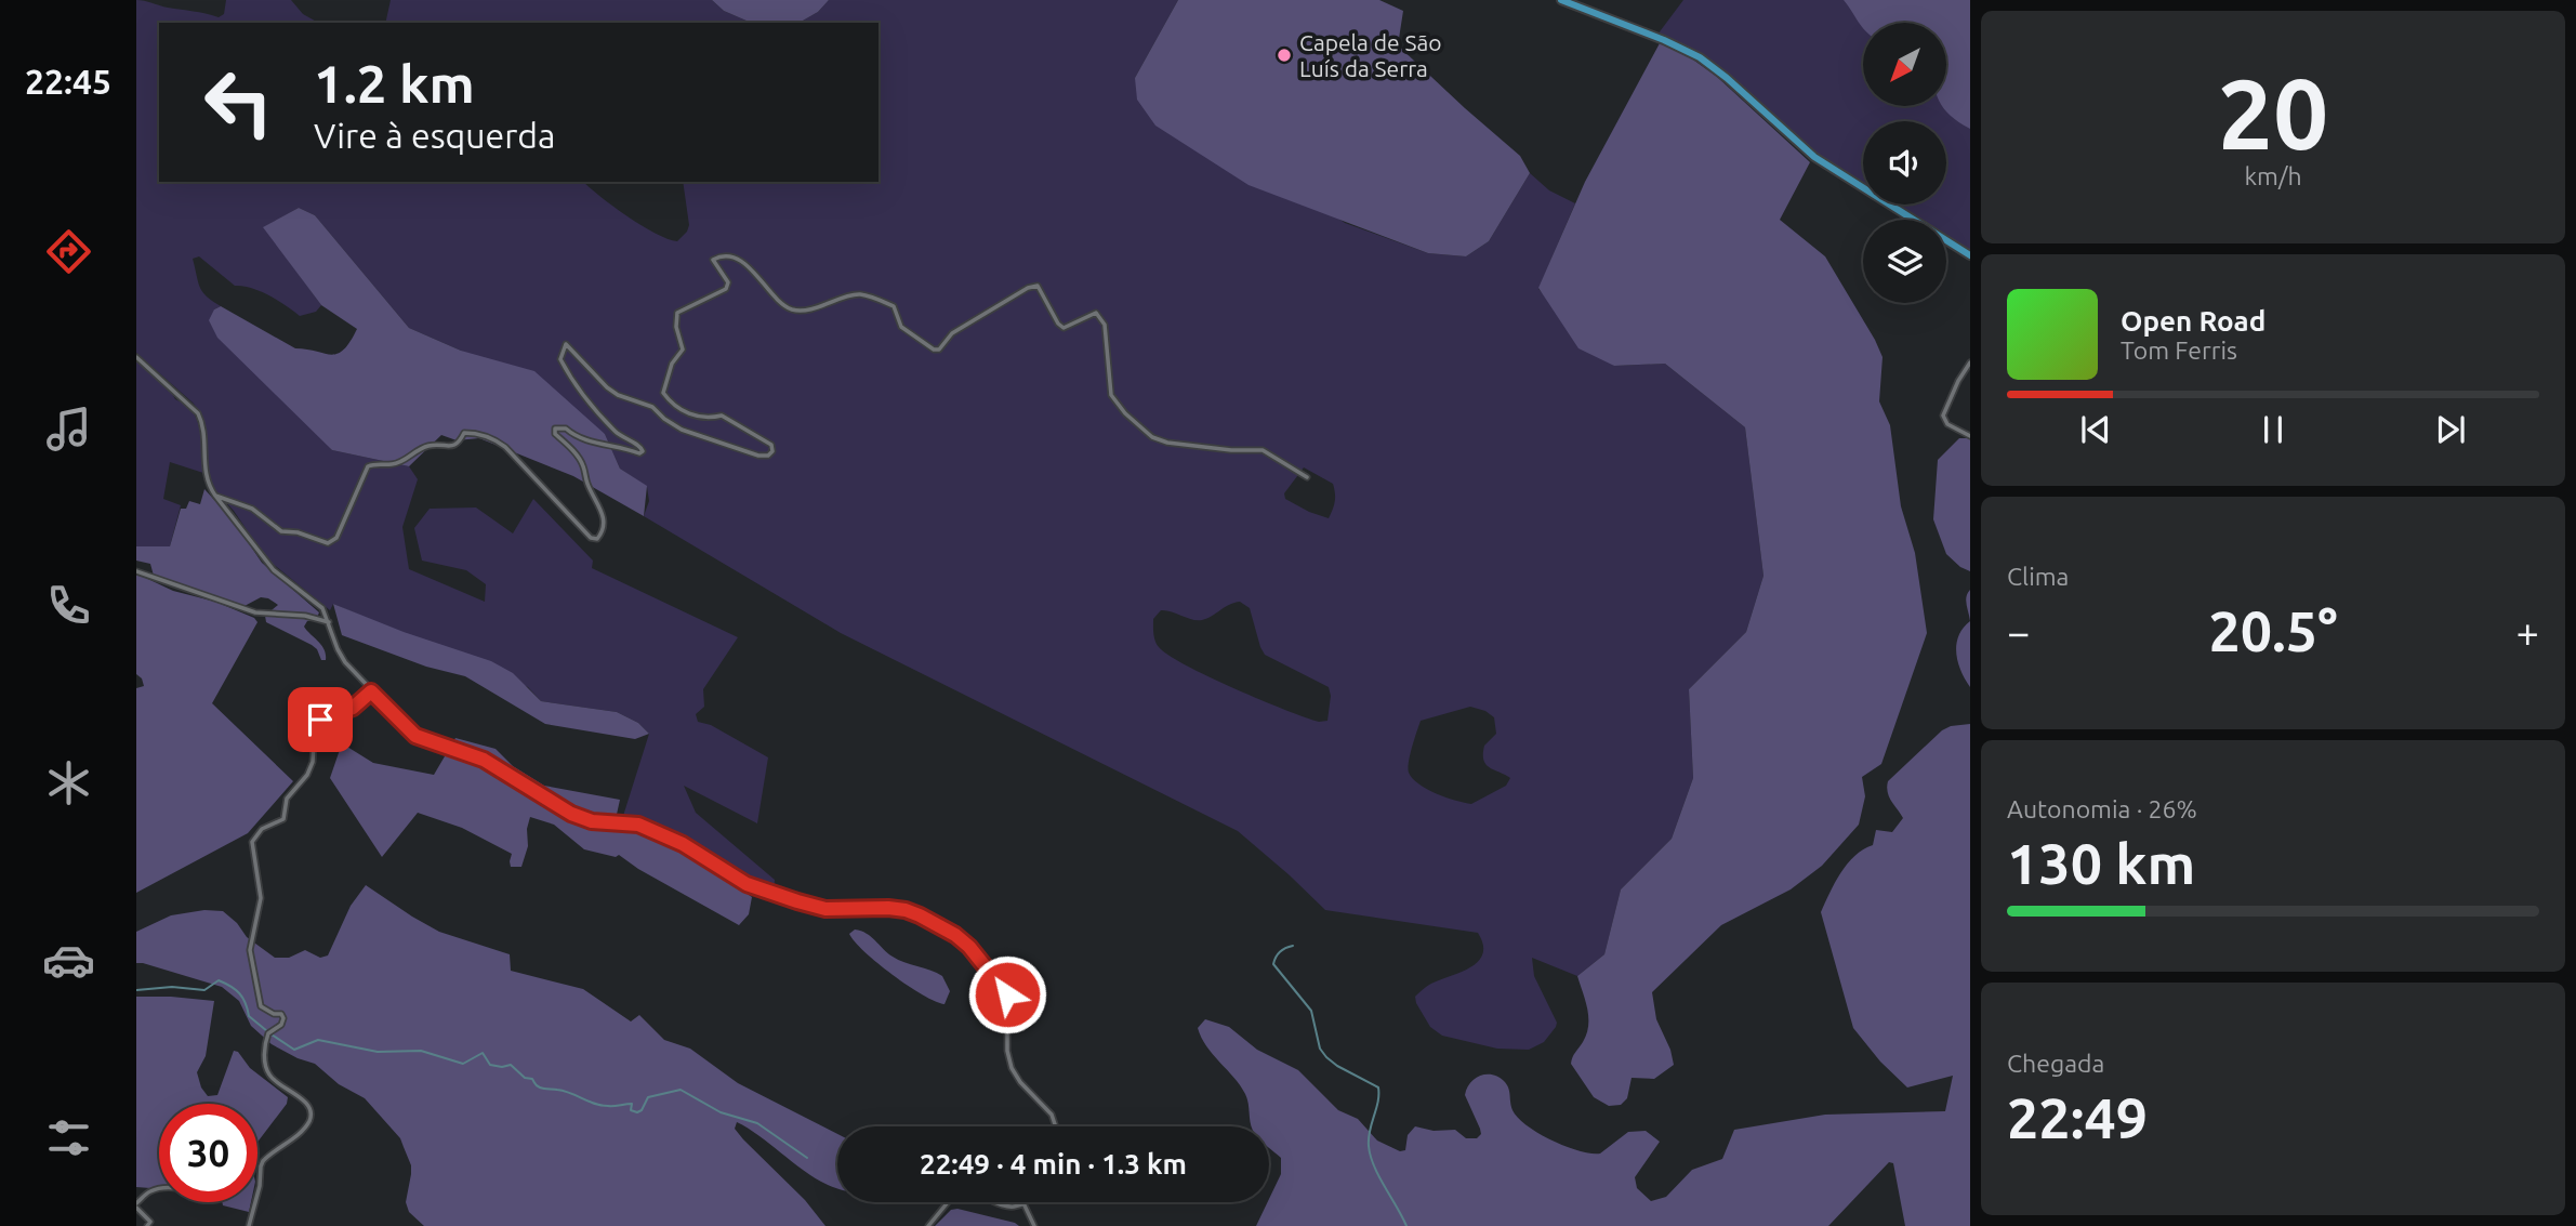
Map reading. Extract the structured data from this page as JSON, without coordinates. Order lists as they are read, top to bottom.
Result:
{
  "places": ["Capela de São Luís da Serra"],
  "north": "bottom left",
  "page": {
    "tabs": "22:45",
    "tile": [
      ["20", "km/h"],
      "Clima",
      ["Autonomia · 26%", "130 km"],
      ["Chegada", "22:49"]
    ],
    "turn": ["1.2 km", "Vire à esquerda"],
    "song": ["Open Road", "Tom Ferris"],
    "heat": ["−", "20.5°", "+"],
    "limit": "30",
    "trip": "22:49 · 4 min · 1.3 km"
  }
}
